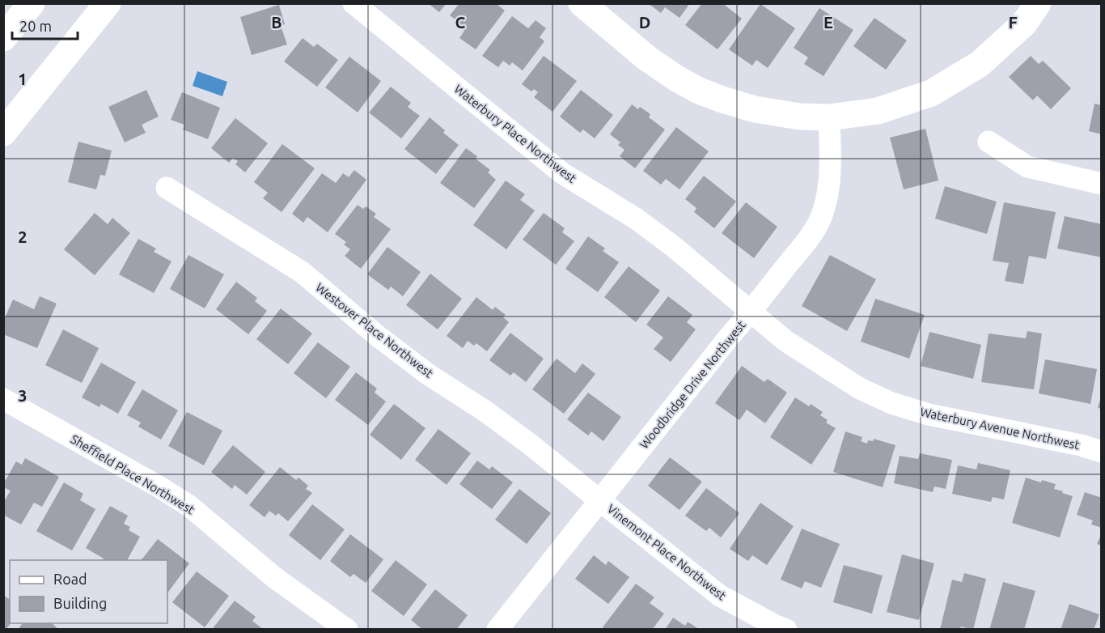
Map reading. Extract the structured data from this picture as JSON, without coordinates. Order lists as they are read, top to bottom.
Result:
{
  "streets": {
    "street": [
      "Waterbury Place Northwest",
      "Westover Place Northwest",
      "Woodbridge Drive Northwest",
      "Waterbury Avenue Northwest",
      "Sheffield Place Northwest",
      "Vinemont Place Northwest"
    ]
  },
  "crossings": [
    ["Waterbury Place Northwest", "Woodbridge Drive Northwest"],
    ["Waterbury Place Northwest", "Waterbury Avenue Northwest"],
    ["Westover Place Northwest", "Woodbridge Drive Northwest"],
    ["Westover Place Northwest", "Vinemont Place Northwest"],
    ["Woodbridge Drive Northwest", "Waterbury Avenue Northwest"],
    ["Woodbridge Drive Northwest", "Vinemont Place Northwest"]
  ],
  "legend": ["Road", "Building"],
  "scale_bar": "20 m",
  "grid": {
    "columns": [
      "B",
      "C",
      "D",
      "E",
      "F"
    ],
    "rows": ["1", "2", "3"]
  }
}
